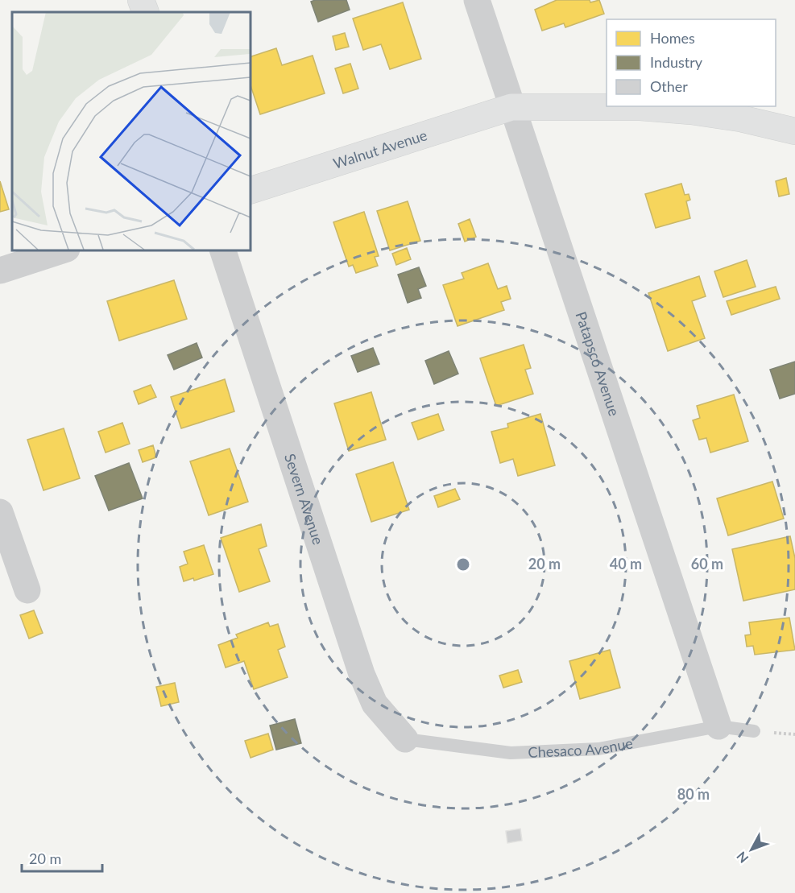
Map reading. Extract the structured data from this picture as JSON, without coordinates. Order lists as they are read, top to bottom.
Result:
{
  "streets": {
    "street": ["Walnut Avenue", "Patapsco Avenue", "Severn Avenue"],
    "lane": ["Chesaco Avenue"]
  },
  "crossings": [
    ["Walnut Avenue", "Patapsco Avenue"],
    ["Patapsco Avenue", "Chesaco Avenue"],
    ["Severn Avenue", "Chesaco Avenue"]
  ],
  "legend": ["Homes", "Industry", "Other"],
  "scale_bar": "20 m",
  "north": "bottom left",
  "rings": [
    "20 m",
    "40 m",
    "60 m",
    "80 m"
  ]
}
